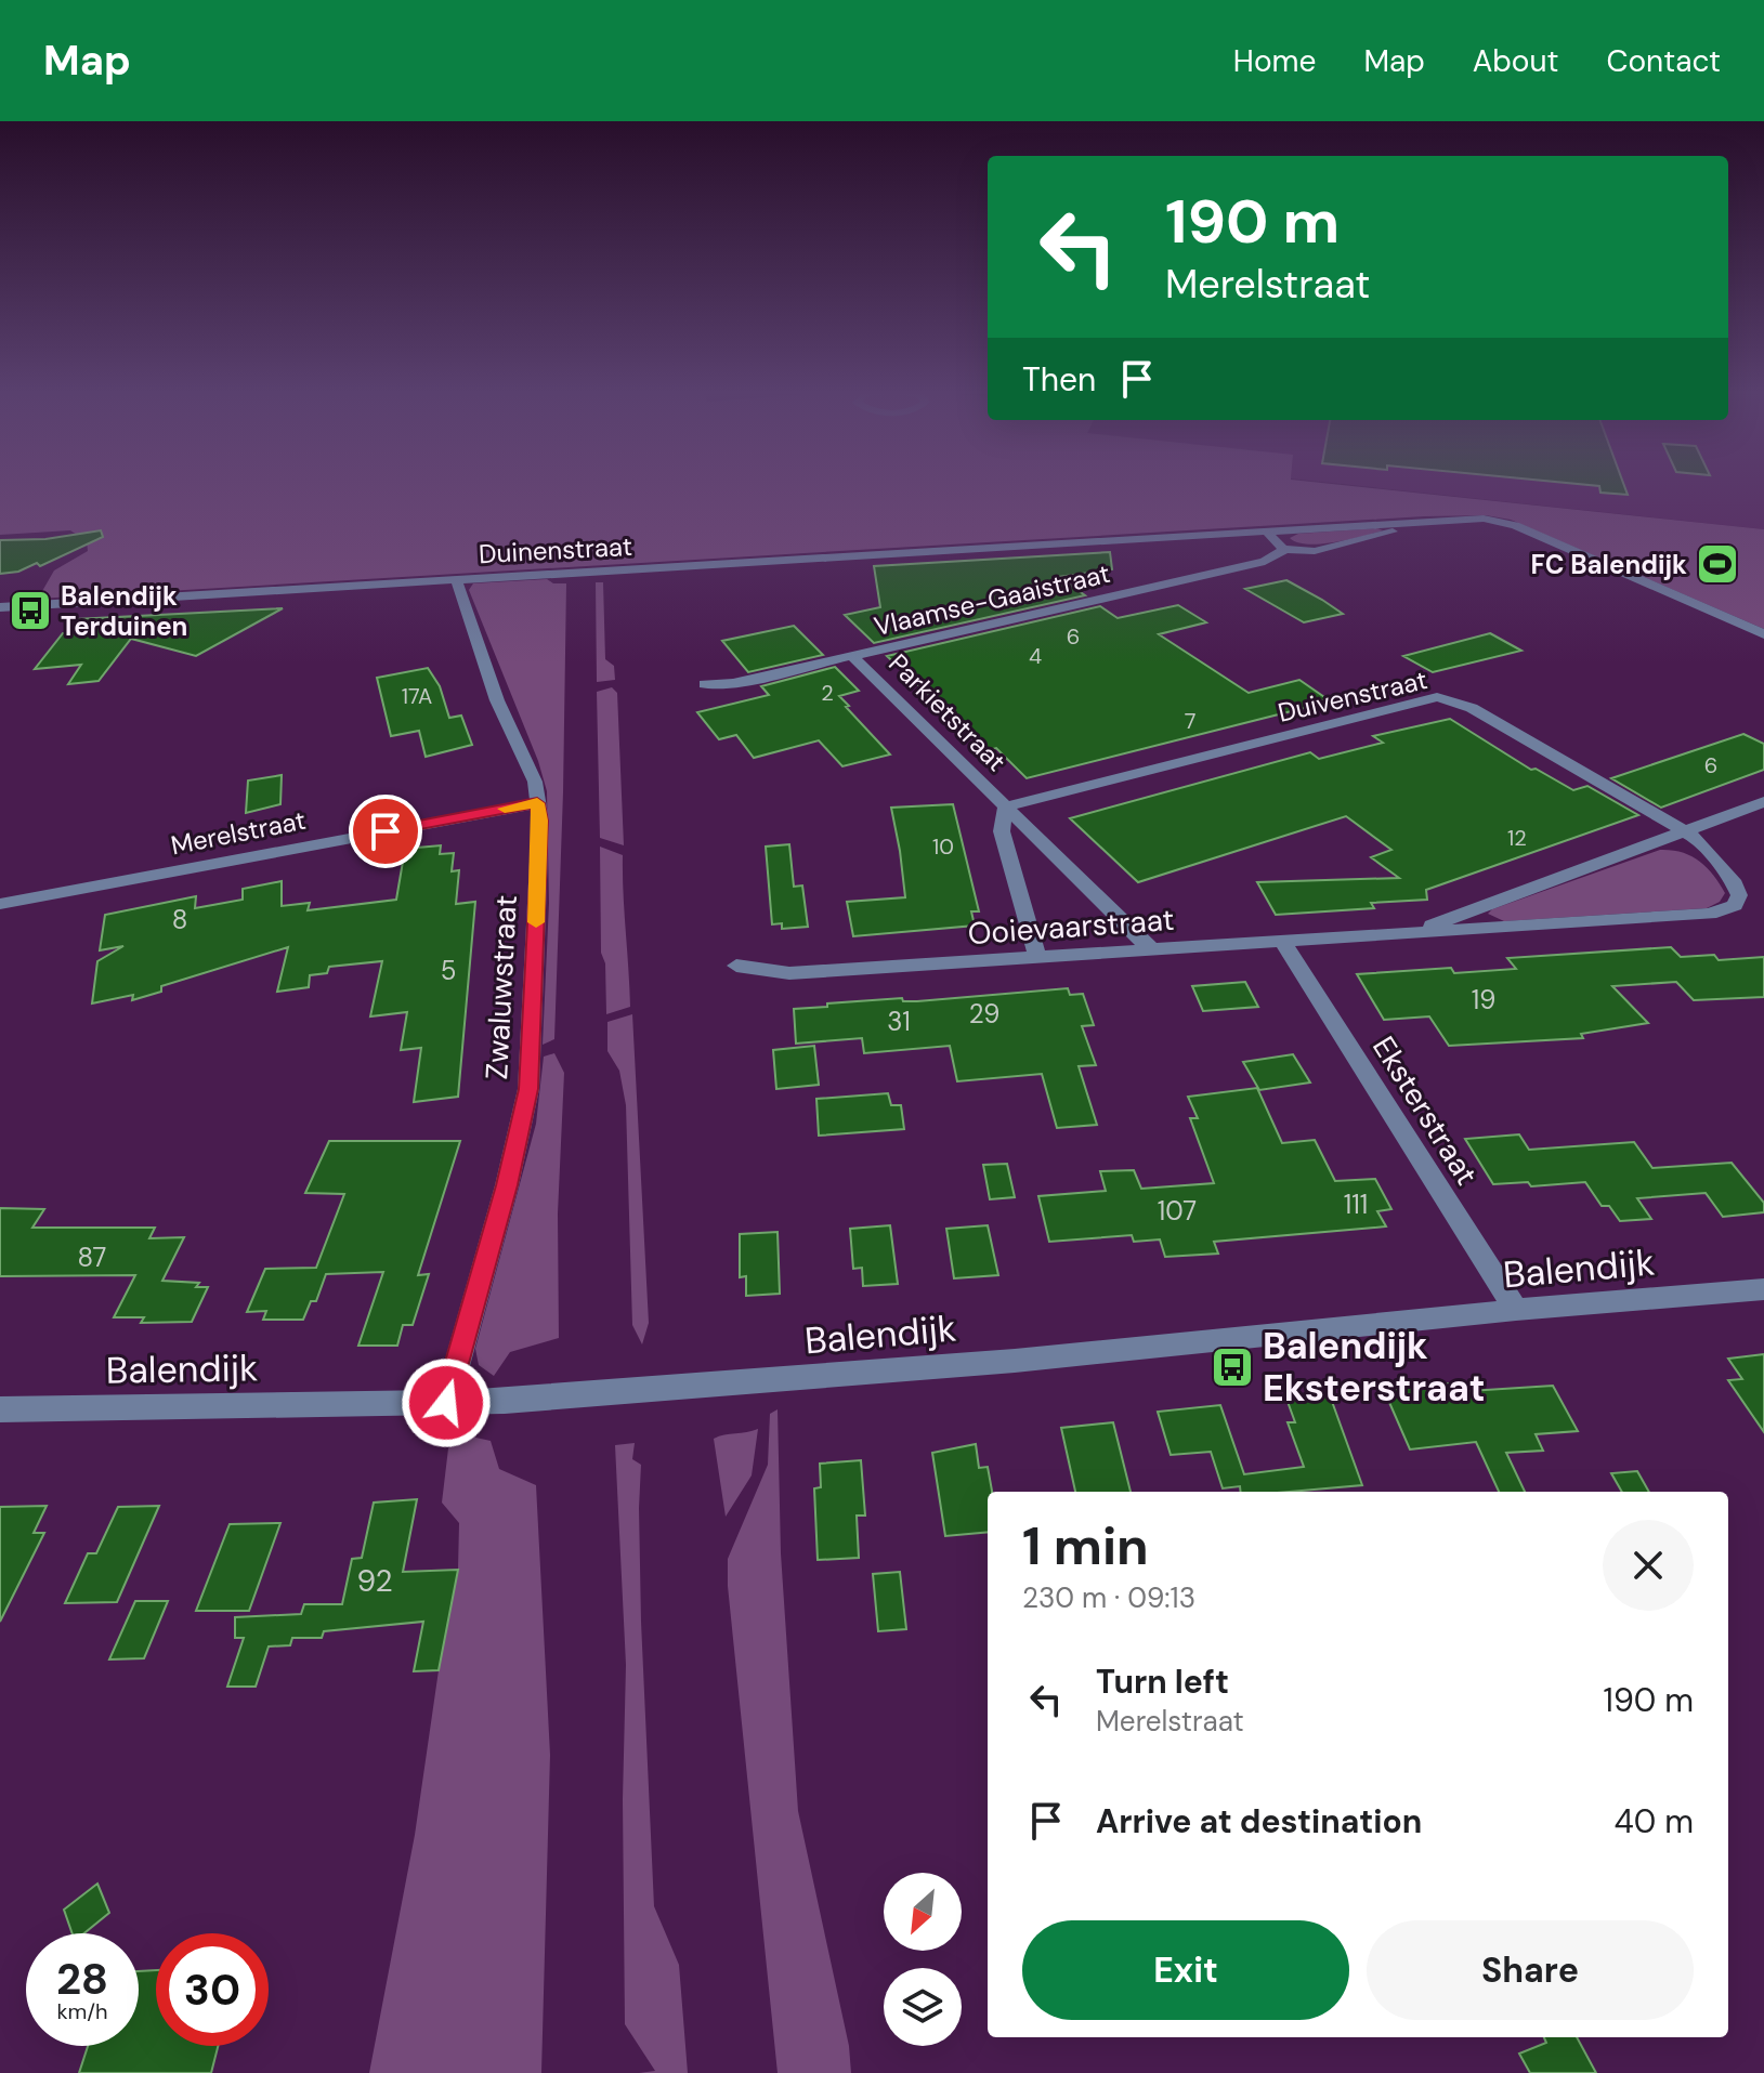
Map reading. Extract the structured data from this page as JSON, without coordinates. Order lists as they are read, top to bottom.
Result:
{
  "streets": {
    "street": [
      "Duinenstraat",
      "Vlaamse-Gaaistraat",
      "Duivenstraat",
      "Parkietstraat",
      "Merelstraat",
      "Ooievaarstraat",
      "Zwaluwstraat",
      "Eksterstraat",
      "Balendijk"
    ]
  },
  "crossings": [
    ["Duinenstraat", "Vlaamse-Gaaistraat"],
    ["Duinenstraat", "Zwaluwstraat"],
    ["Vlaamse-Gaaistraat", "Parkietstraat"],
    ["Duivenstraat", "Parkietstraat"],
    ["Duivenstraat", "Ooievaarstraat"],
    ["Parkietstraat", "Ooievaarstraat"],
    ["Merelstraat", "Zwaluwstraat"],
    ["Ooievaarstraat", "Eksterstraat"],
    ["Zwaluwstraat", "Balendijk"],
    ["Eksterstraat", "Balendijk"]
  ],
  "places": {
    "sports": ["FC Balendijk"],
    "bus stop": ["Balendijk Terduinen", "Balendijk Eksterstraat"]
  },
  "house_numbers": [
    "6",
    "4",
    "2",
    "17A",
    "7",
    "6",
    "12",
    "10",
    "8",
    "5",
    "19",
    "29",
    "31",
    "111",
    "107",
    "87",
    "92"
  ],
  "north": "bottom left",
  "page": {
    "header": "Map",
    "nav": [
      "Home",
      "Map",
      "About",
      "Contact"
    ],
    "turn": ["190 m", "Merelstraat"],
    "then": "Then",
    "heading": ["1 min", "230 m · 09:13"],
    "list": [
      {
        "name": "Turn left",
        "note": "Merelstraat",
        "value": "190 m"
      },
      {
        "name": "Arrive at destination",
        "value": "40 m"
      }
    ],
    "buttons": ["Exit", "Share"],
    "speed": "28 km/h",
    "limit": "30"
  }
}
